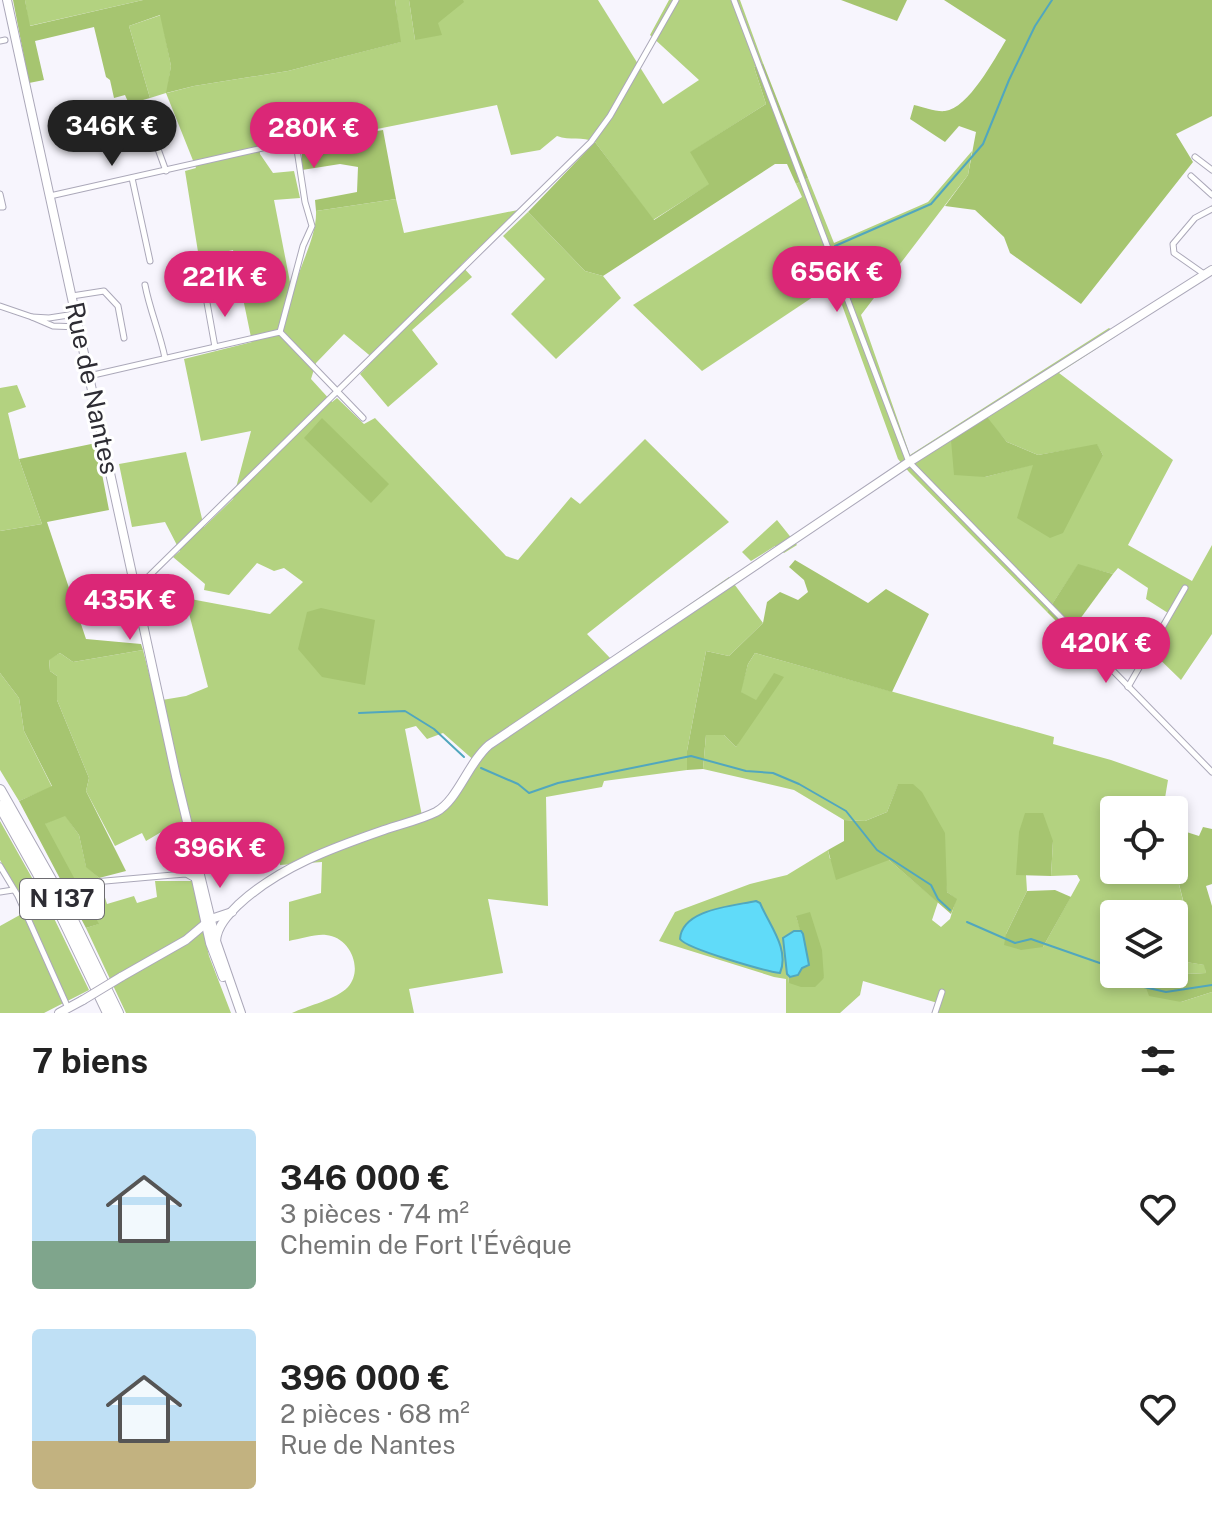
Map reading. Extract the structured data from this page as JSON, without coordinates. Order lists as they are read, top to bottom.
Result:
{
  "streets": {
    "highway": ["N 137"],
    "street": ["Rue de Nantes"]
  },
  "page": {
    "price": [
      "346K €",
      "280K €",
      "656K €",
      "221K €",
      "435K €",
      "420K €",
      "396K €"
    ],
    "heading": "7 biens",
    "list": [
      {
        "name": "346 000 €",
        "note": "3 pièces · 74 m² · Chemin de Fort l'Évêque"
      },
      {
        "name": "396 000 €",
        "note": "2 pièces · 68 m² · Rue de Nantes"
      }
    ]
  }
}
